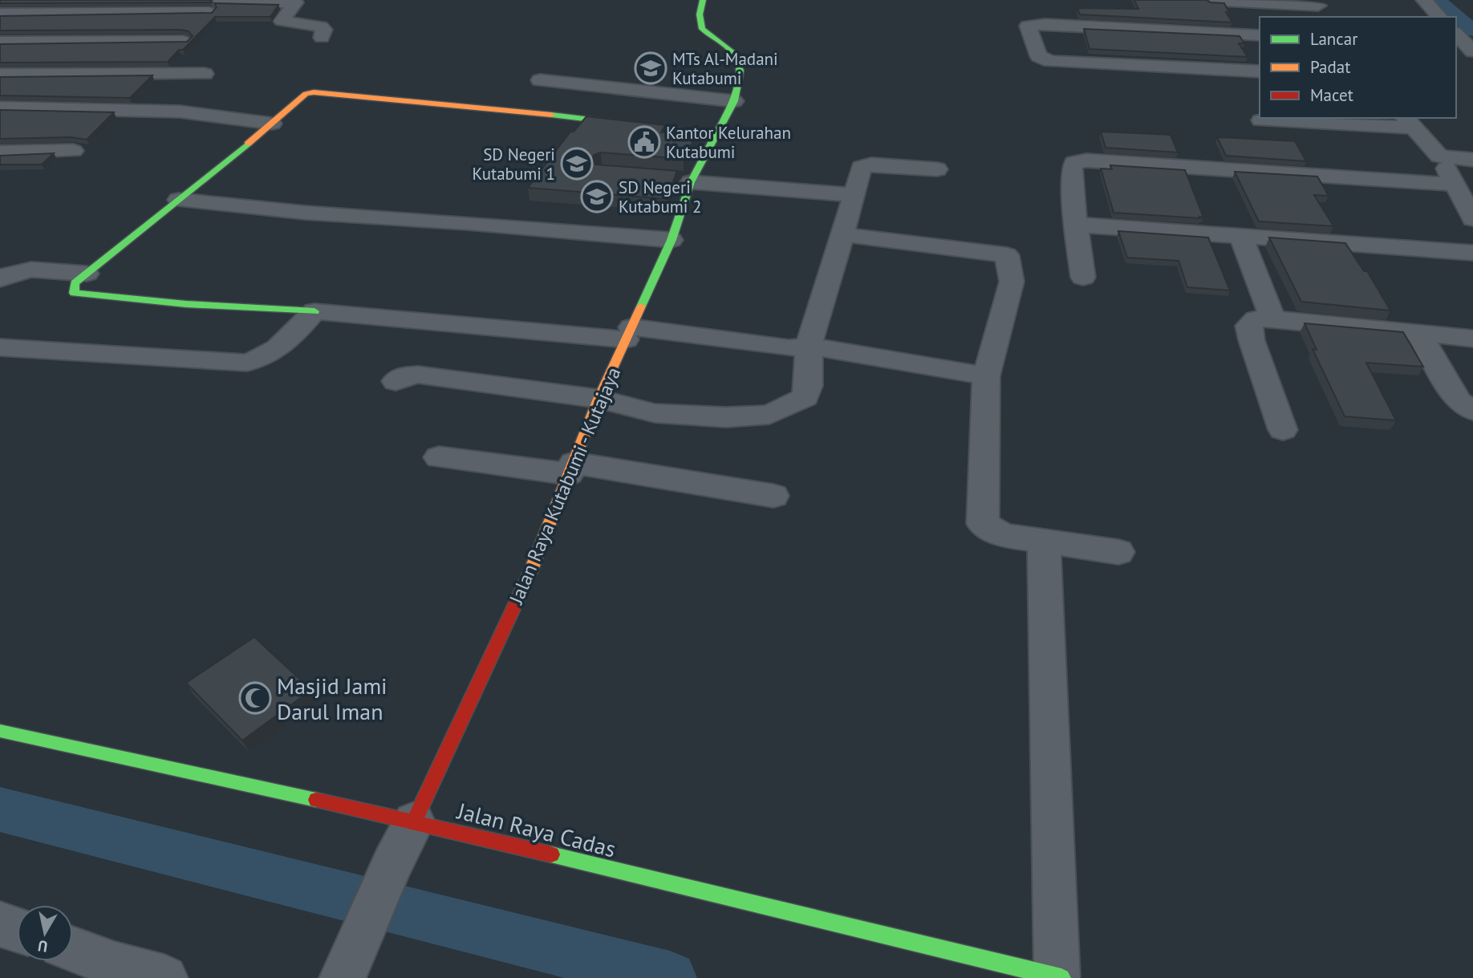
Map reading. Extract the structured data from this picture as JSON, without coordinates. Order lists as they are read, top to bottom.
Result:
{
  "streets": {
    "street": ["Jalan Raya Kutabumi - Kutajaya", "Jalan Raya Cadas"]
  },
  "crossings": [
    ["Jalan Raya Kutabumi - Kutajaya", "Jalan Raya Cadas"]
  ],
  "places": {
    "school or university": ["MTs Al-Madani Kutabumi", "SD Negeri Kutabumi 1", "SD Negeri Kutabumi 2"],
    "public building": ["Kantor Kelurahan Kutabumi"],
    "mosque": ["Masjid Jami Darul Iman"]
  },
  "legend": ["Lancar", "Padat", "Macet"],
  "north": "bottom"
}
